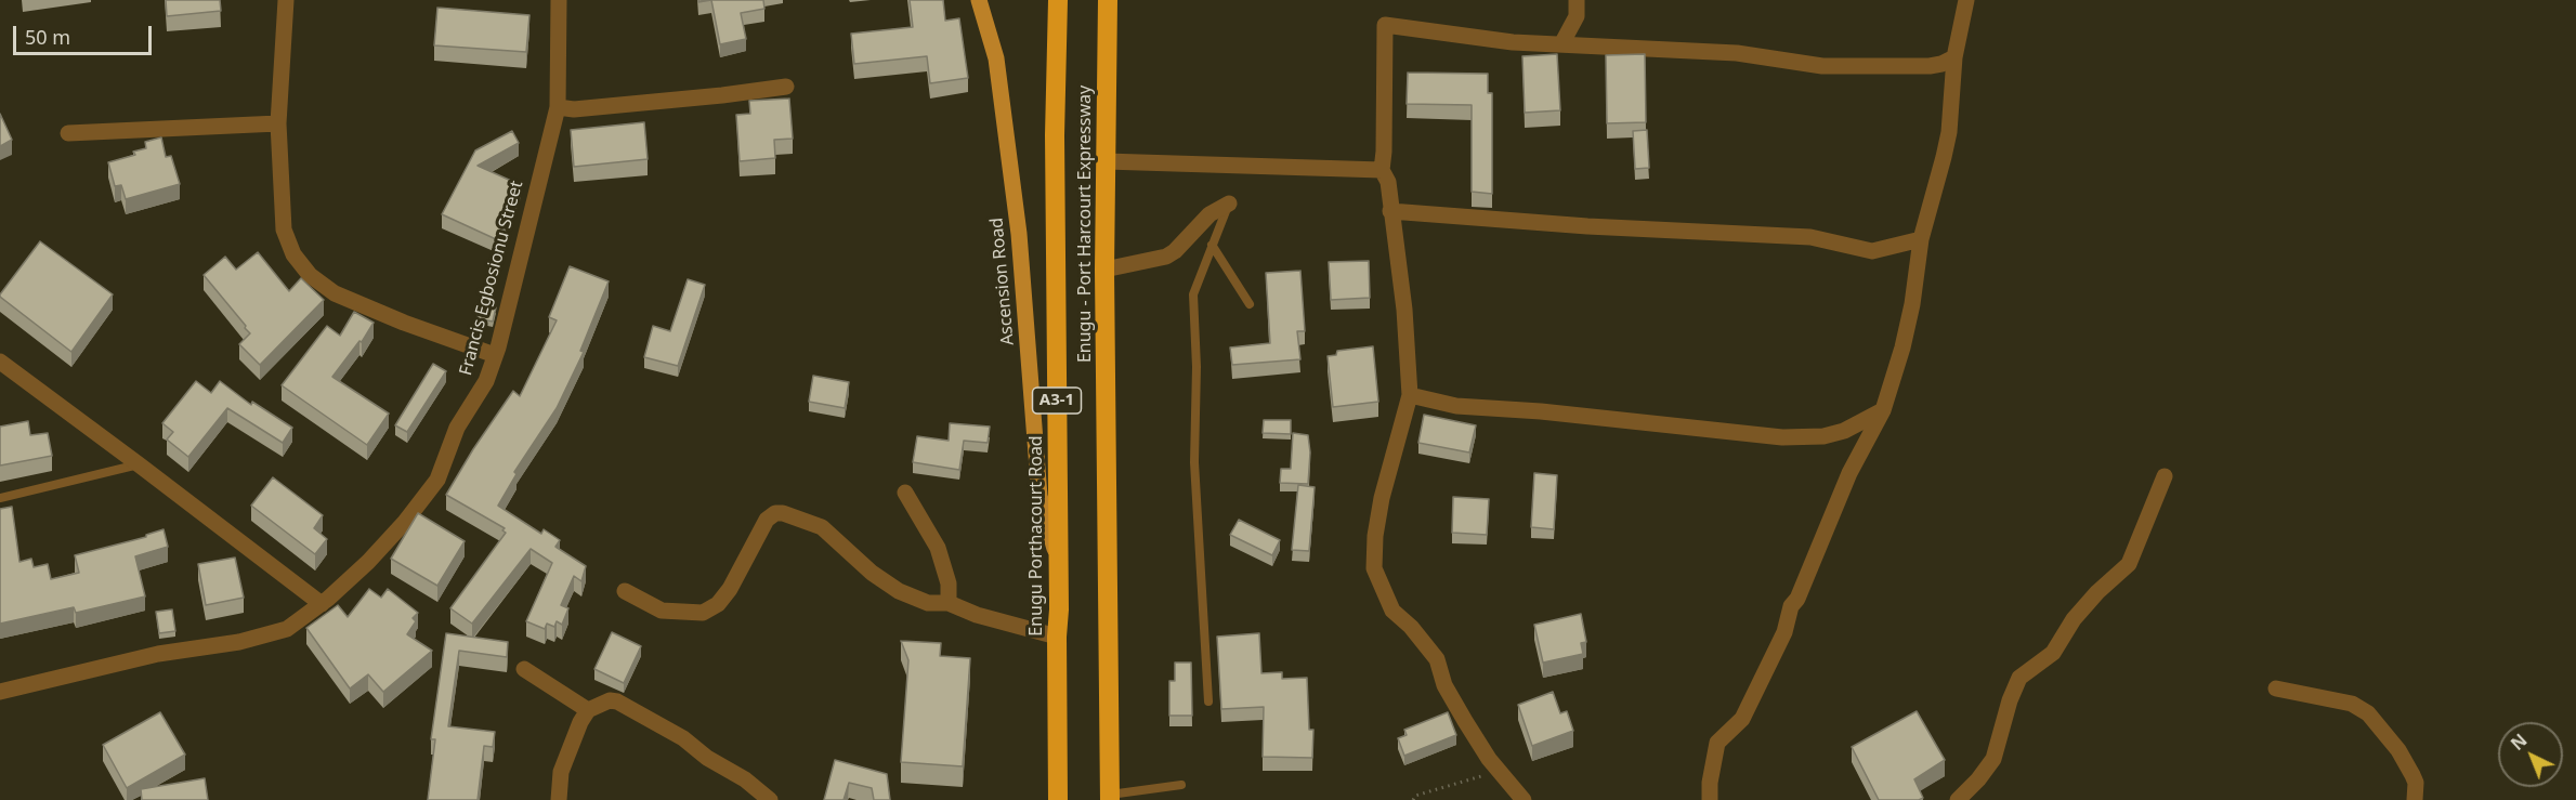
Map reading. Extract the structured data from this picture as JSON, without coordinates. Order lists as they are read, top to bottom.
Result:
{
  "streets": {
    "highway": ["Enugu - Port Harcourt Expressway", "A3-1", "Enugu Porthacourt Road"],
    "main road": ["Ascension Road"],
    "street": ["Francis Egbosionu Street"]
  },
  "crossings": [
    ["Ascension Road", "Enugu Porthacourt Road"]
  ],
  "scale_bar": "50 m",
  "north": "top left"
}
